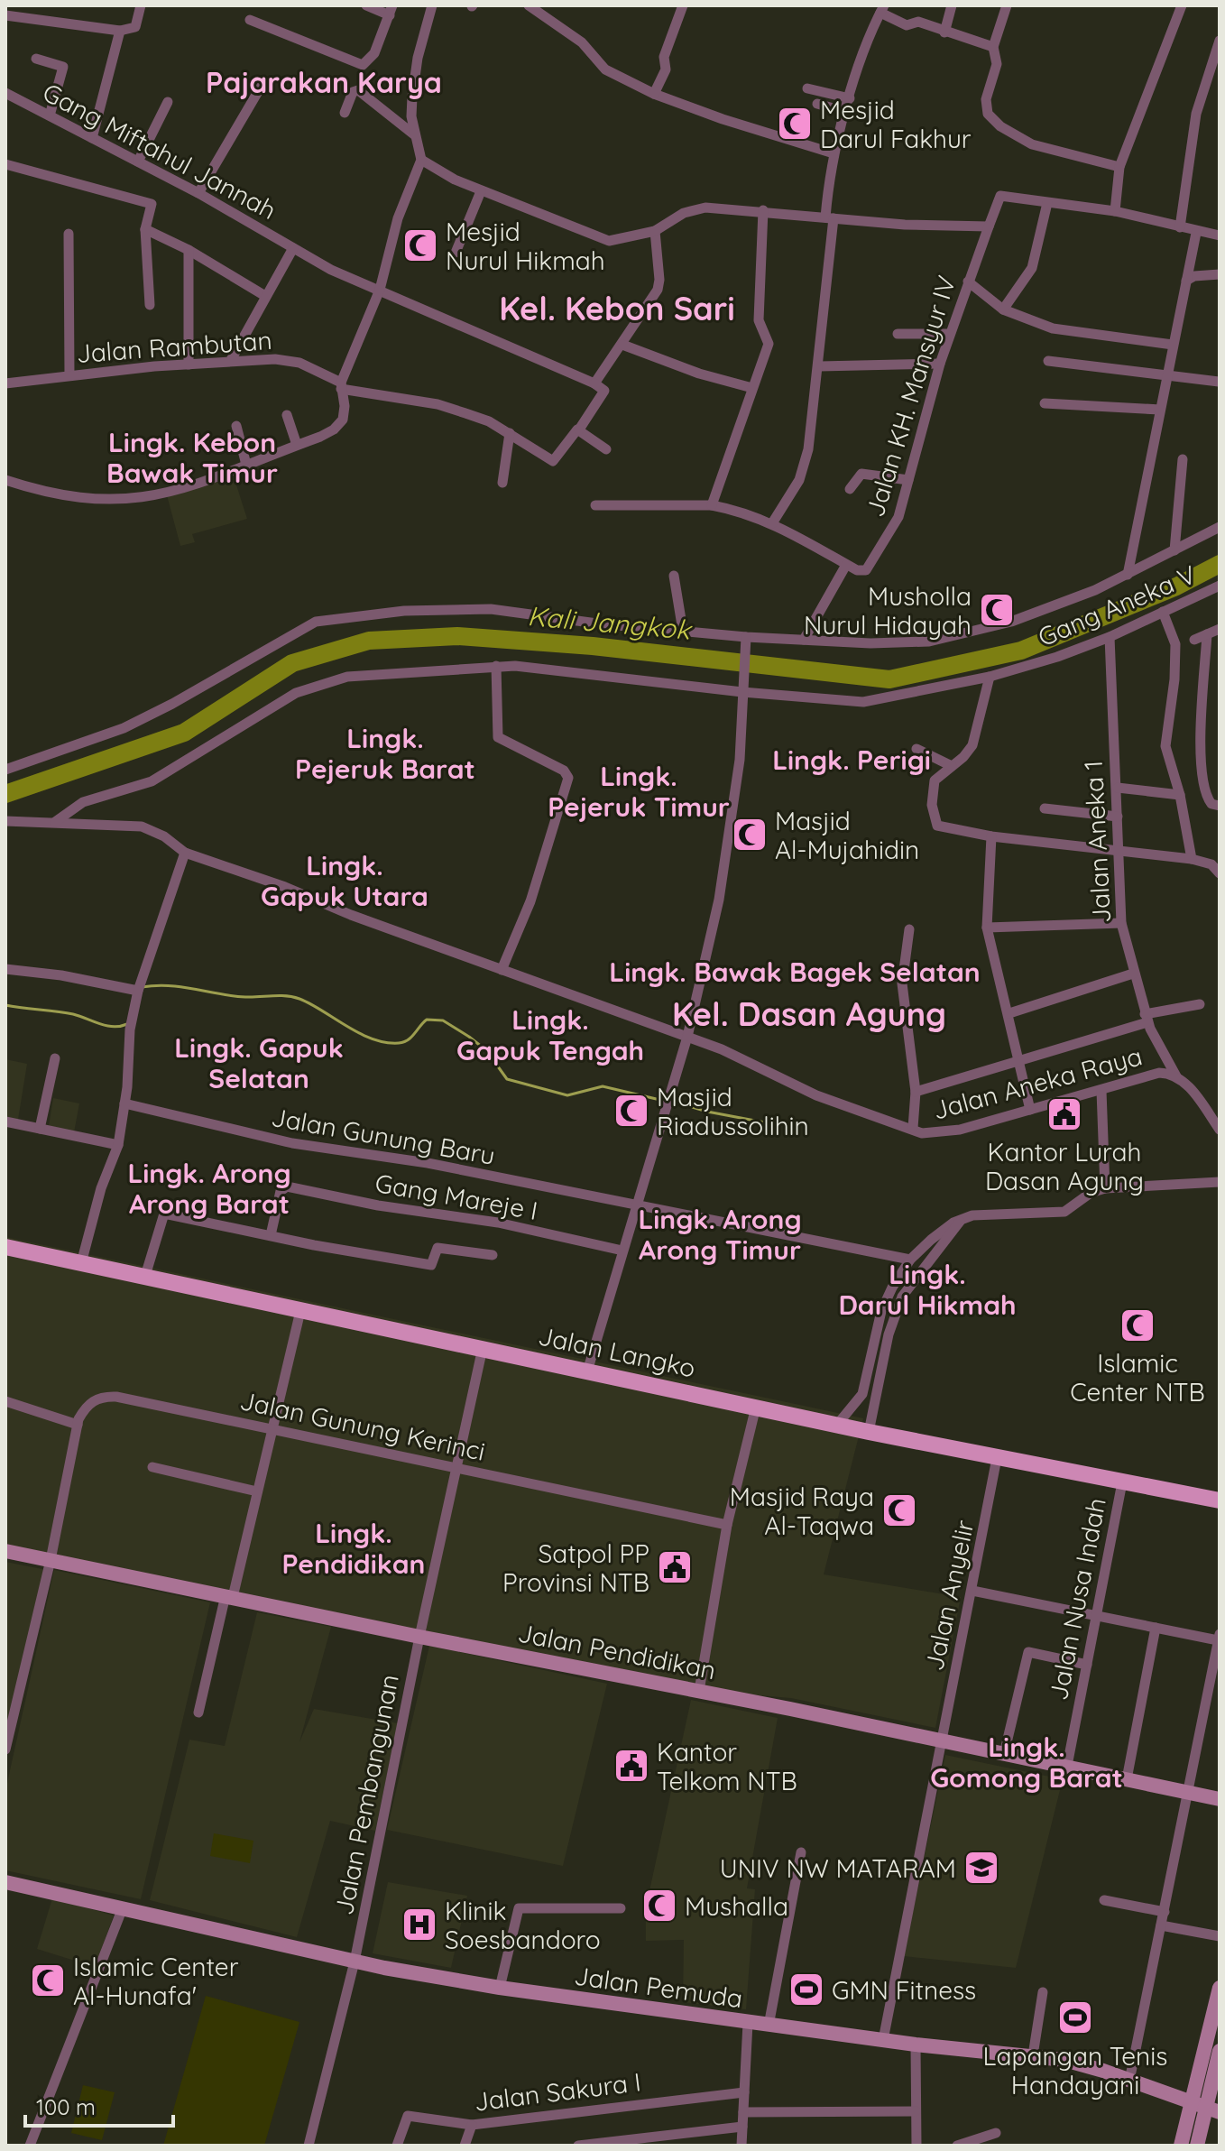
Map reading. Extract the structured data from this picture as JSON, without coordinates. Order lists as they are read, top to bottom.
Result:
{
  "streets": {
    "main road": ["Jalan Langko", "Jalan Pendidikan", "Jalan Pemuda"],
    "street": [
      "Gang Miftahul Jannah",
      "Jalan Rambutan",
      "Jalan KH. Mansyur IV",
      "Gang Aneka V",
      "Jalan Aneka 1",
      "Jalan Aneka Raya",
      "Jalan Gunung Baru",
      "Gang Mareje I",
      "Jalan Gunung Kerinci",
      "Jalan Anyelir",
      "Jalan Nusa Indah",
      "Jalan Pembangunan",
      "Jalan Sakura I"
    ]
  },
  "crossings": [
    ["Gang Aneka V", "Jalan Aneka 1"],
    ["Gang Aneka V", "Jalan Aneka Raya"],
    ["Jalan Aneka 1", "Jalan Aneka Raya"],
    ["Jalan Langko", "Jalan Anyelir"],
    ["Jalan Langko", "Jalan Nusa Indah"],
    ["Jalan Langko", "Jalan Pembangunan"],
    ["Jalan Gunung Kerinci", "Jalan Pembangunan"],
    ["Jalan Anyelir", "Jalan Pendidikan"],
    ["Jalan Anyelir", "Jalan Pemuda"],
    ["Jalan Nusa Indah", "Jalan Pendidikan"],
    ["Jalan Pendidikan", "Jalan Pembangunan"],
    ["Jalan Pembangunan", "Jalan Pemuda"]
  ],
  "districts": [
    "Pajarakan Karya",
    "Kel. Kebon Sari",
    "Lingk. Kebon Bawak Timur",
    "Lingk. Pejeruk Barat",
    "Lingk. Perigi",
    "Lingk. Pejeruk Timur",
    "Lingk. Gapuk Utara",
    "Lingk. Bawak Bagek Selatan",
    "Kel. Dasan Agung",
    "Lingk. Gapuk Tengah",
    "Lingk. Gapuk Selatan",
    "Lingk. Arong Arong Barat",
    "Lingk. Arong Arong Timur",
    "Lingk. Darul Hikmah",
    "Lingk. Pendidikan",
    "Lingk. Gomong Barat"
  ],
  "water": ["Kali Jangkok"],
  "places": {
    "mosque": [
      "Mesjid Darul Fakhur",
      "Mesjid Nurul Hikmah",
      "Musholla Nurul Hidayah",
      "Masjid Al-Mujahidin",
      "Masjid Riadussolihin",
      "Islamic Center NTB",
      "Masjid Raya Al-Taqwa",
      "Mushalla",
      "Islamic Center Al-Hunafa'"
    ],
    "public building": ["Kantor Lurah Dasan Agung", "Satpol PP Provinsi NTB", "Kantor Telkom NTB"],
    "school or university": ["UNIV NW MATARAM"],
    "hospital": ["Klinik Soesbandoro"],
    "sports": ["GMN Fitness", "Lapangan Tenis Handayani"]
  },
  "scale_bar": "100 m"
}
